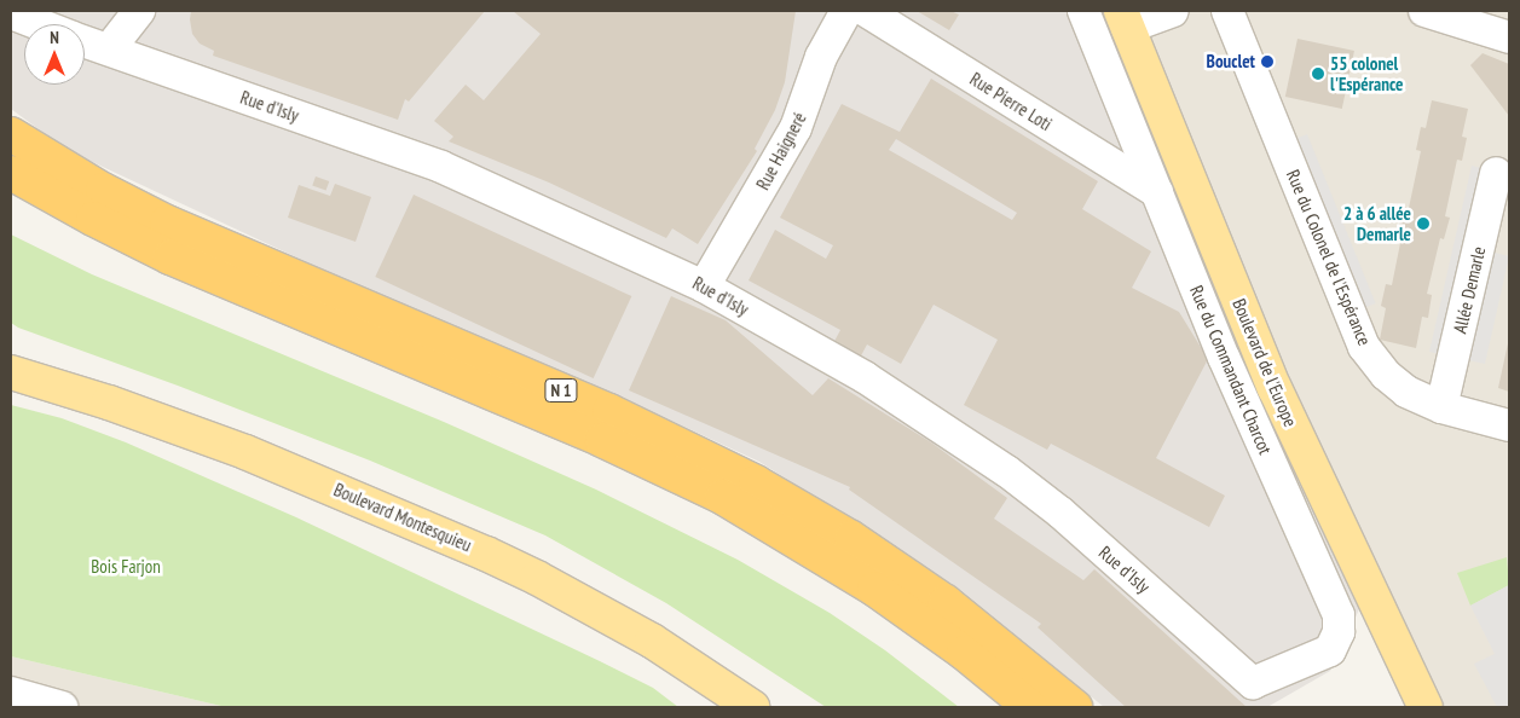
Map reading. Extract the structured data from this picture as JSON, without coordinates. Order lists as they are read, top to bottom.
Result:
{
  "streets": {
    "highway": ["N 1"],
    "main road": ["Boulevard de l'Europe", "Boulevard Montesquieu"],
    "street": [
      "Rue Pierre Loti",
      "Rue d'Isly",
      "Rue Haigneré",
      "Rue du Colonel de l'Espérance",
      "Allée Demarle",
      "Rue du Commandant Charcot"
    ]
  },
  "crossings": [
    ["Rue Pierre Loti", "Rue du Commandant Charcot"],
    ["Rue d'Isly", "Rue Haigneré"],
    ["Rue d'Isly", "Rue du Commandant Charcot"],
    ["Rue du Colonel de l'Espérance", "Allée Demarle"]
  ],
  "parks": ["Bois Farjon"],
  "places": ["Bouclet", "55 colonel l'Espérance", "2 à 6 allée Demarle"],
  "north": "top"
}
